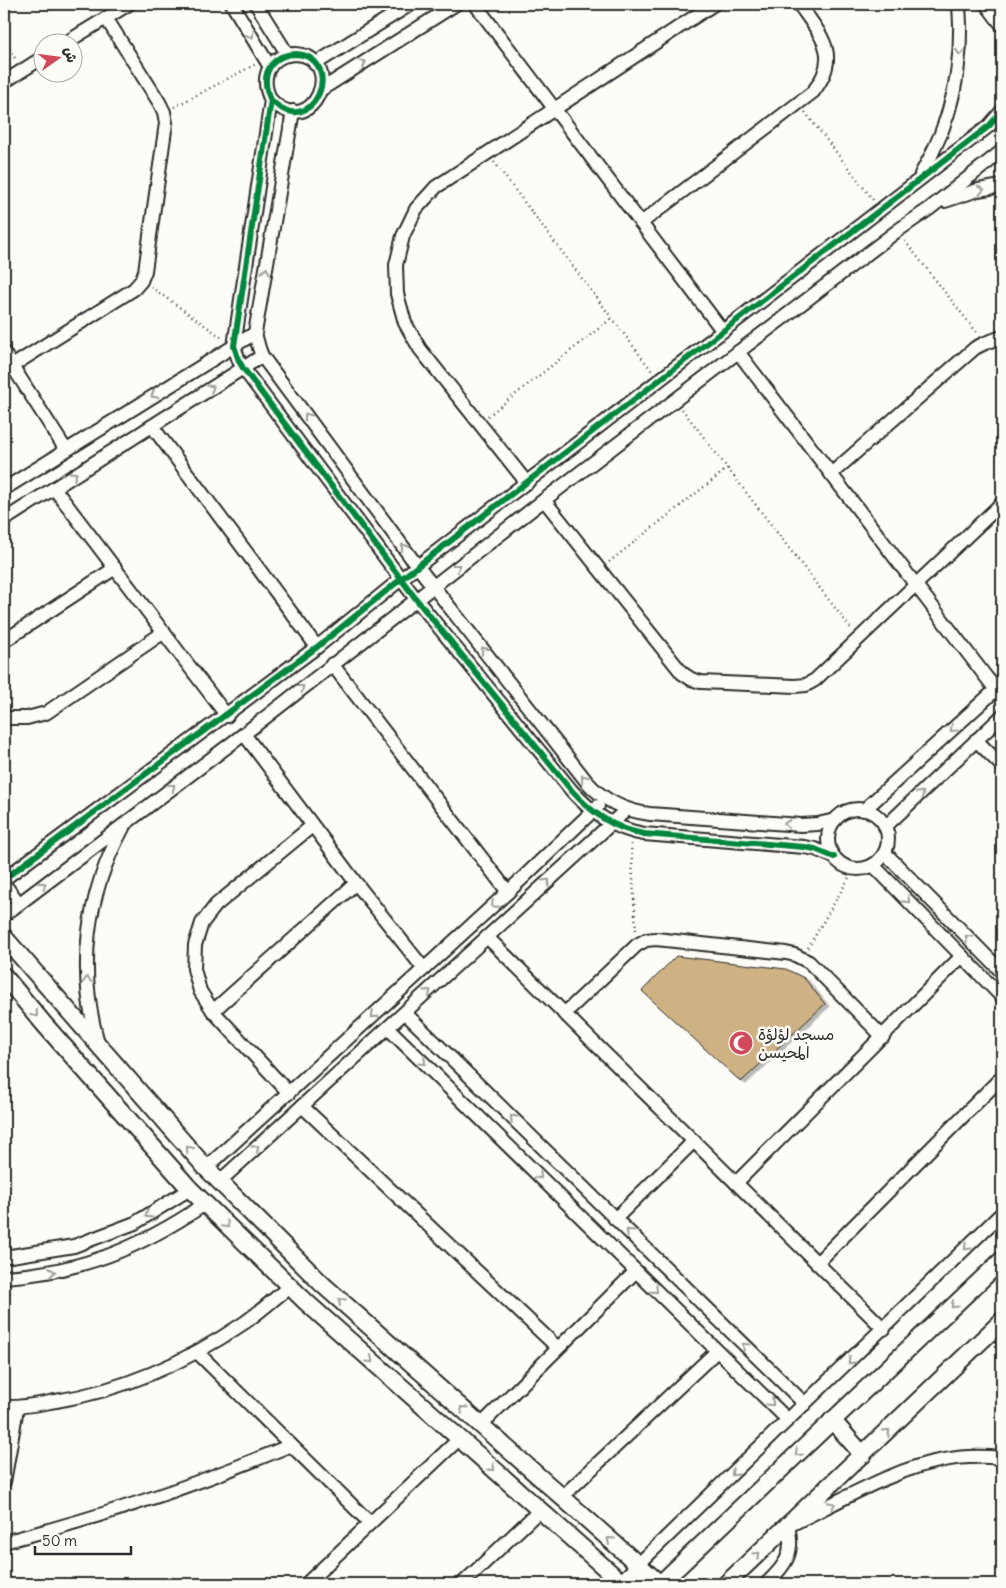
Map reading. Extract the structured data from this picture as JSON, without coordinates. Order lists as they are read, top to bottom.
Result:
{
  "places": {
    "mosque": ["مسجد لؤلؤة المحيسن"]
  },
  "scale_bar": "50 m",
  "north": "right"
}
